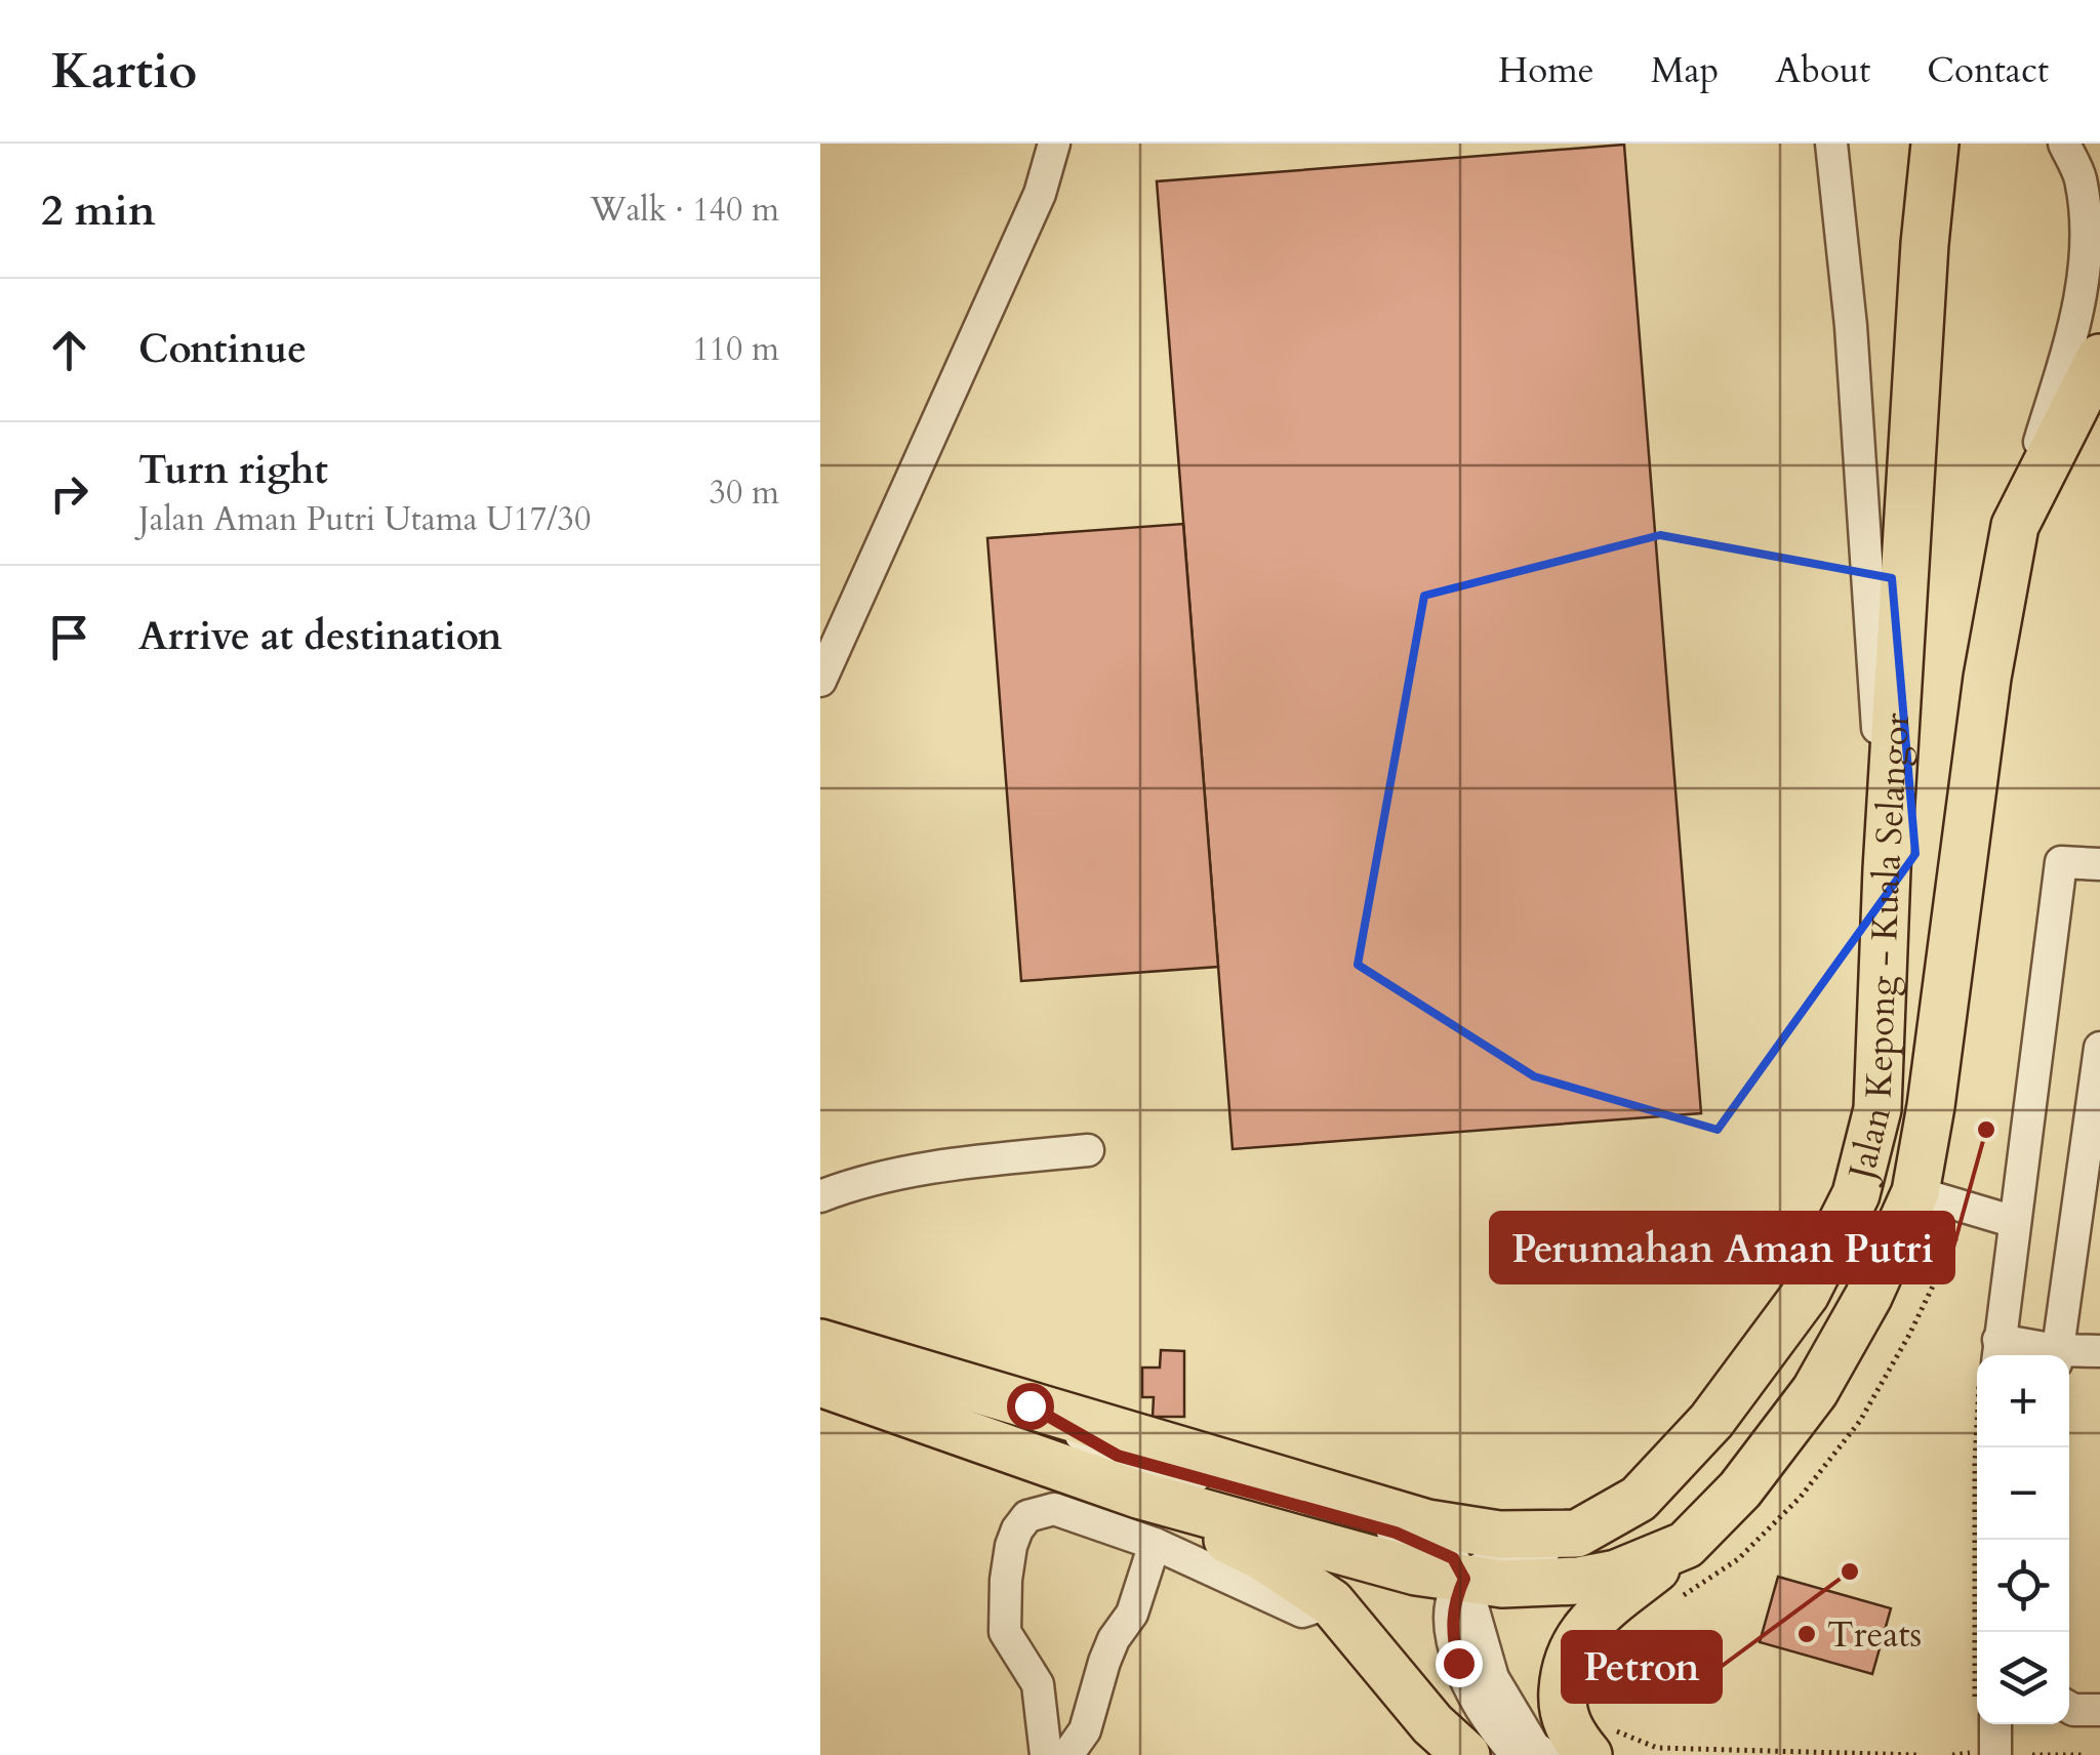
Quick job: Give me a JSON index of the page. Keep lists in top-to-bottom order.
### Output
{
  "streets": {
    "highway": ["Jalan Kepong - Kuala Selangor"]
  },
  "places": ["Perumahan Aman Putri", "Petron", "Treats"],
  "page": {
    "header": "Kartio",
    "nav": [
      "Home",
      "Map",
      "About",
      "Contact"
    ],
    "heading": ["2 min", "Walk · 140 m"],
    "list": [
      ["Continue", "110 m"],
      ["Turn right", "Jalan Aman Putri Utama U17/30", "30 m"],
      "Arrive at destination"
    ],
    "map_buttons": ["+", "−"]
  }
}
